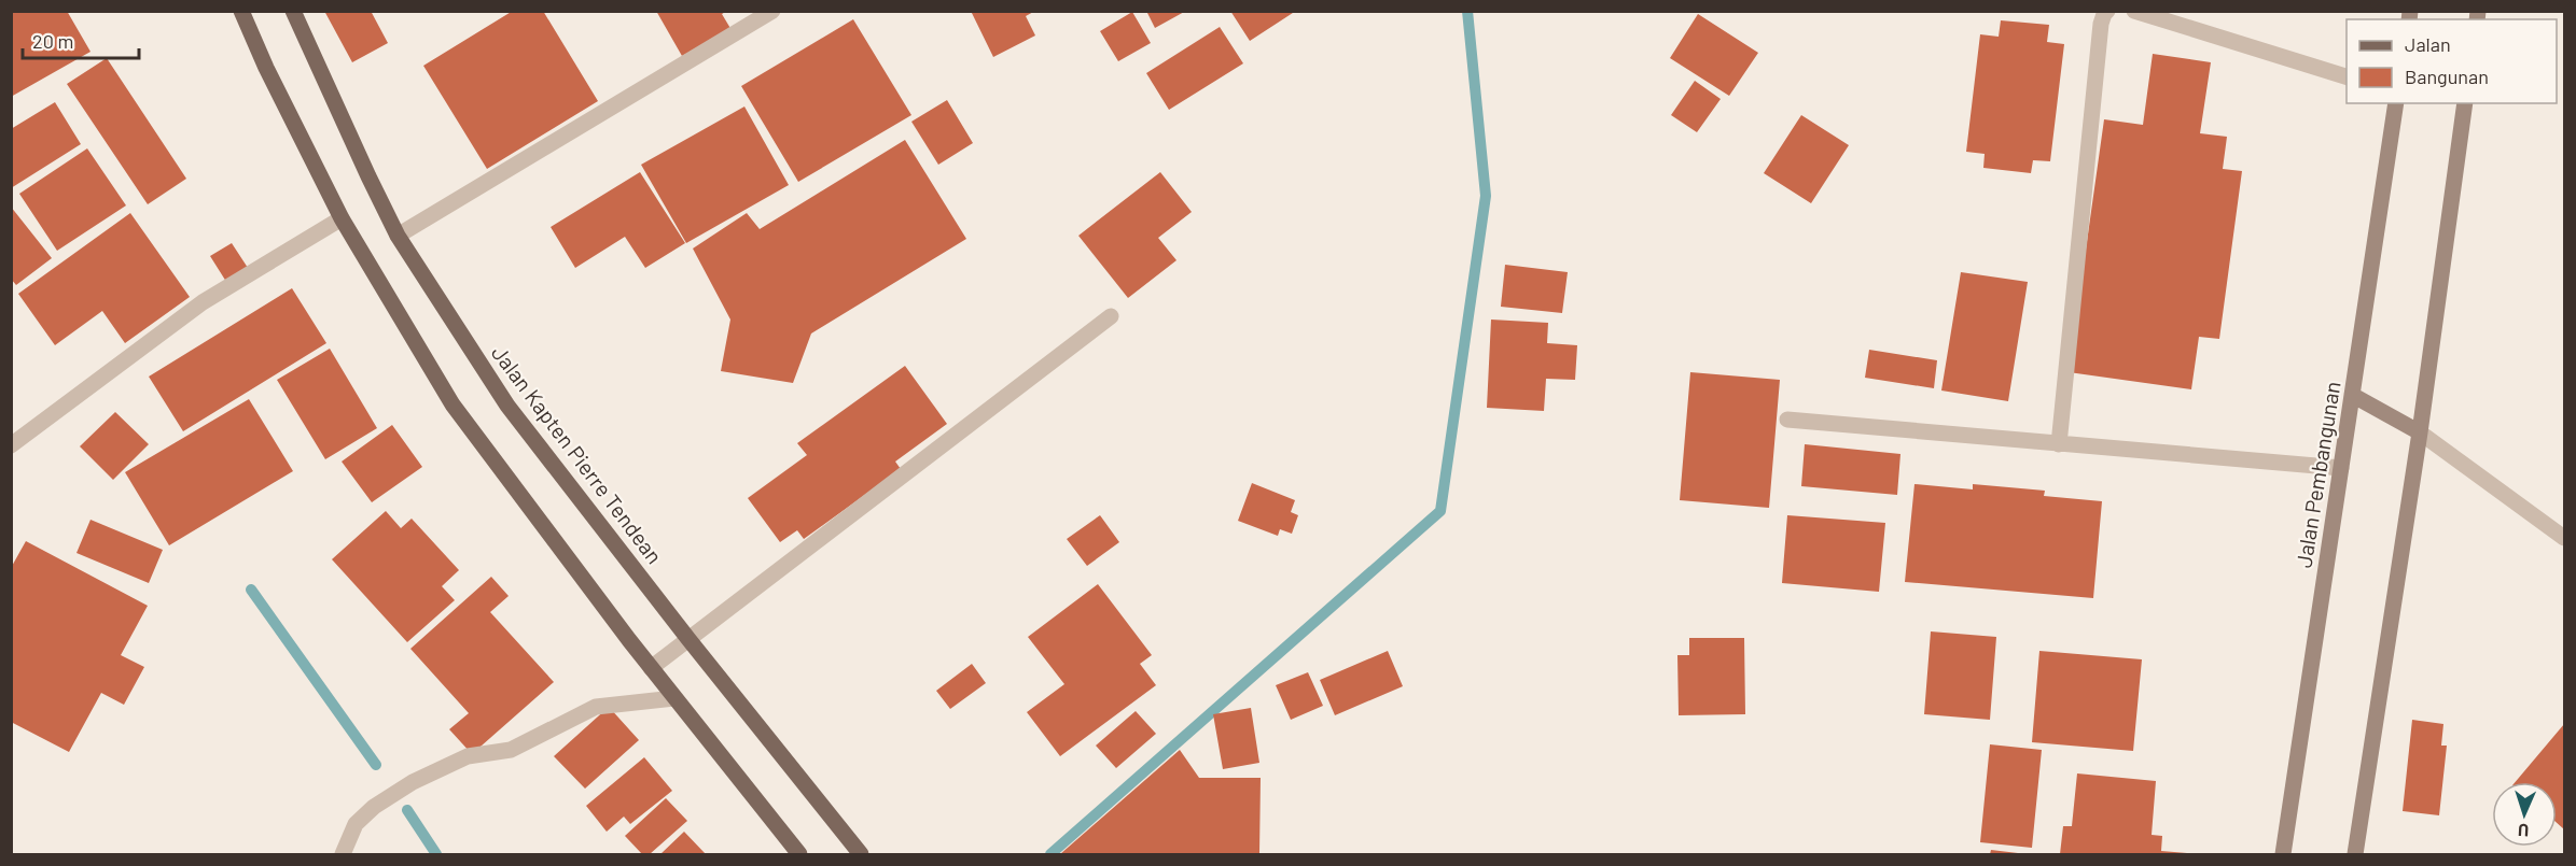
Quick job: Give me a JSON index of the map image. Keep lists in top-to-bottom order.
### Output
{
  "streets": {
    "main road": ["Jalan Kapten Pierre Tendean", "Jalan Pembangunan"]
  },
  "legend": ["Jalan", "Bangunan"],
  "scale_bar": "20 m",
  "north": "bottom"
}
